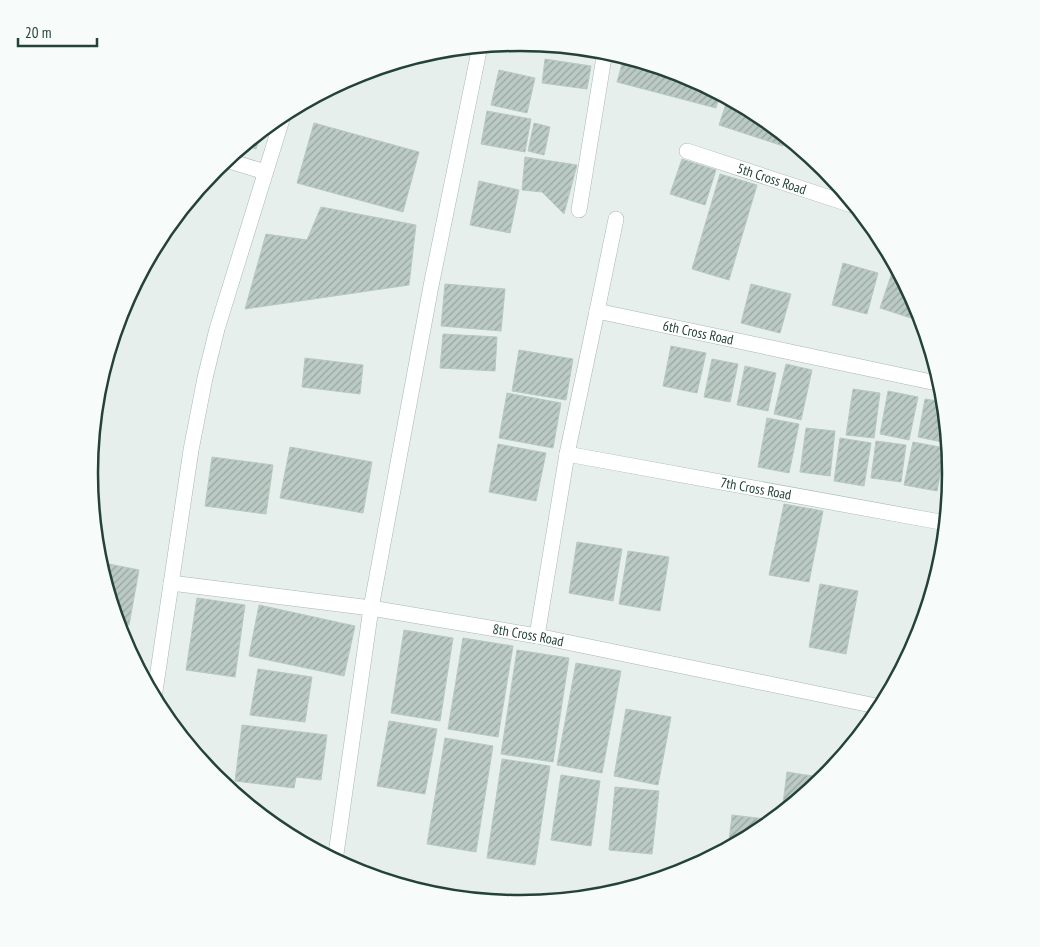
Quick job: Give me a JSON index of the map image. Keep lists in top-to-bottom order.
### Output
{
  "streets": {
    "street": [
      "5th Cross Road",
      "6th Cross Road",
      "7th Cross Road",
      "8th Cross Road"
    ]
  },
  "scale_bar": "20 m"
}
